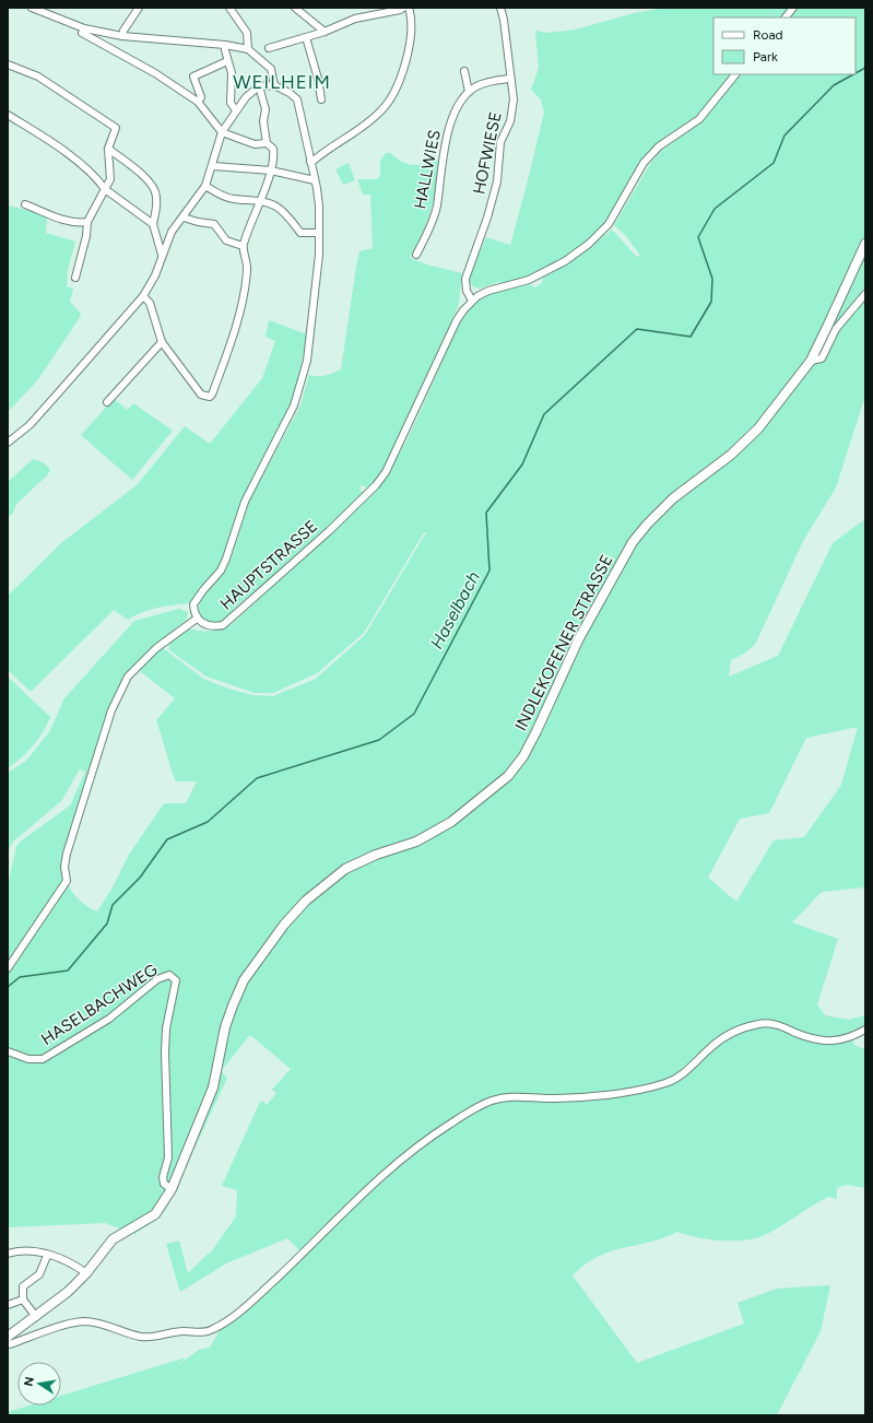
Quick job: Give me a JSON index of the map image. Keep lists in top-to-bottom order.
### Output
{
  "streets": {
    "main road": ["INDLEKOFENER STRASSE"],
    "street": [
      "HOFWIESE",
      "HALLWIES",
      "HAUPTSTRASSE",
      "HASELBACHWEG"
    ]
  },
  "crossings": [
    ["HOFWIESE", "HAUPTSTRASSE"],
    ["INDLEKOFENER STRASSE", "HASELBACHWEG"]
  ],
  "districts": ["WEILHEIM"],
  "water": ["Haselbach"],
  "legend": ["Road", "Park"],
  "north": "left"
}
